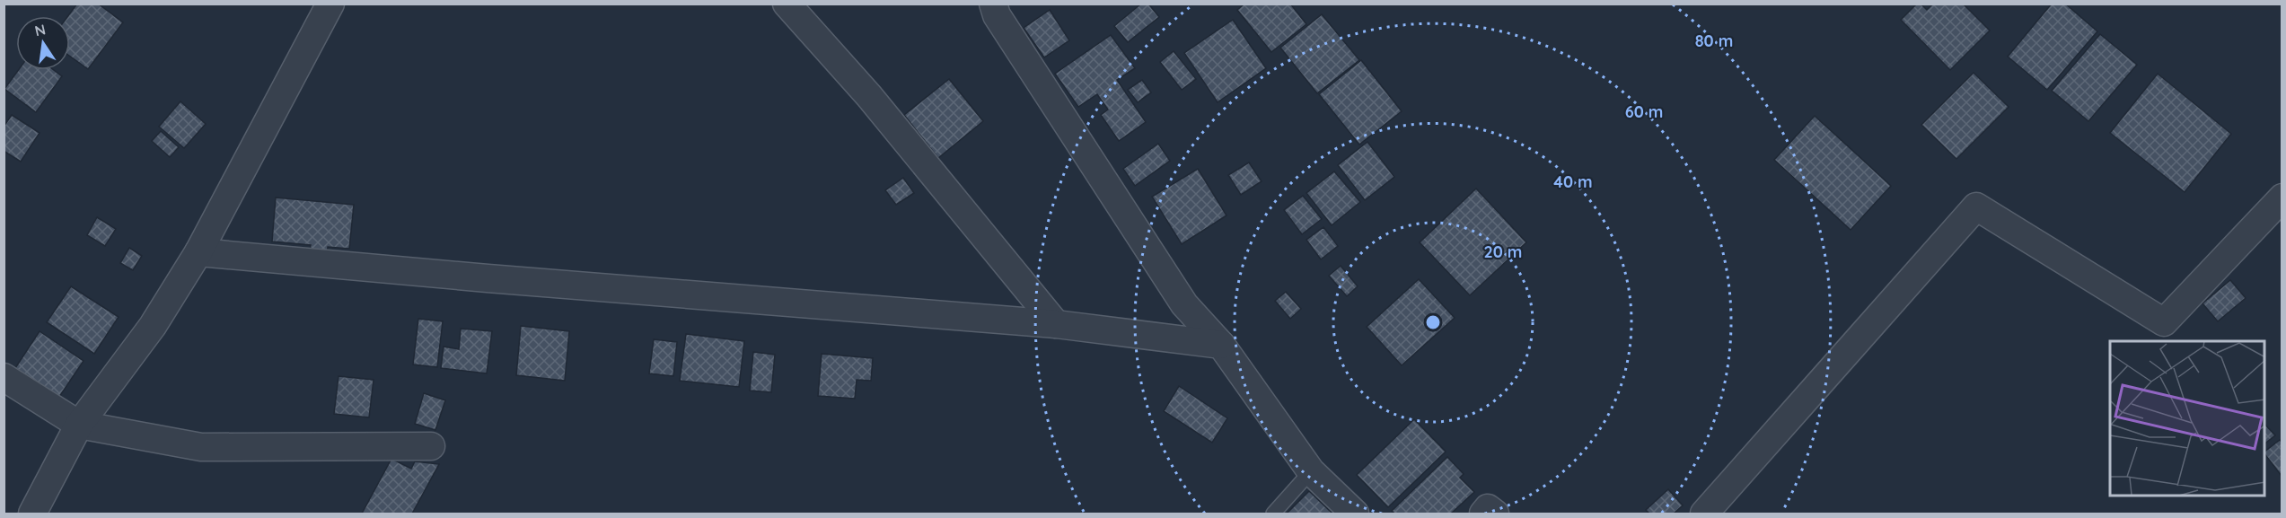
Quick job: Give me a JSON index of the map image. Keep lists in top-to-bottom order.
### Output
{
  "north": "top",
  "rings": [
    "80 m",
    "60 m",
    "40 m",
    "20 m"
  ]
}
